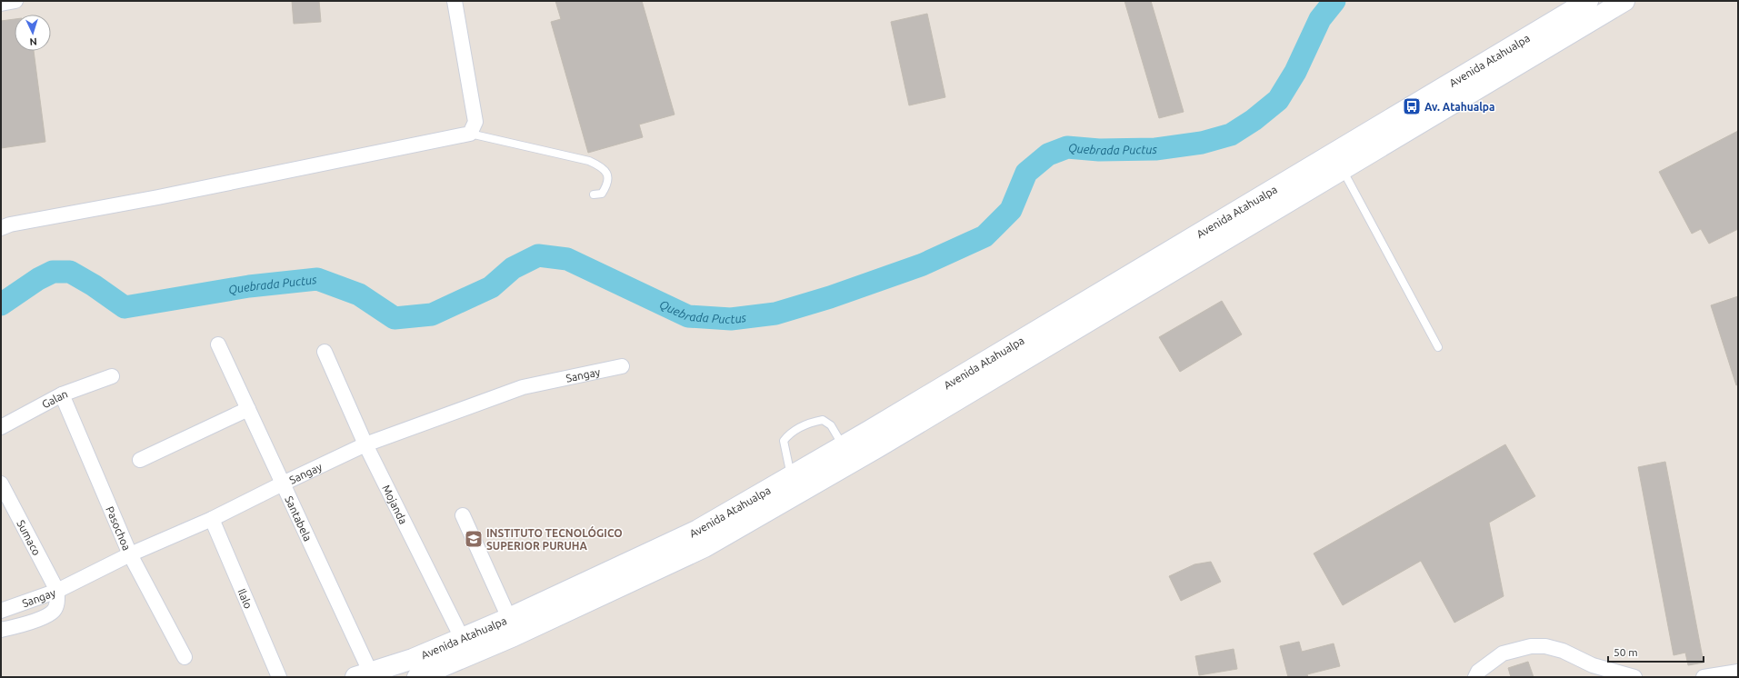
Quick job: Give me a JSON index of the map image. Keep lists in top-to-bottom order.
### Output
{
  "streets": {
    "main road": ["Avenida Atahualpa"],
    "street": [
      "Sangay",
      "Galan",
      "Mojanda",
      "Santabela",
      "Pasochoa",
      "Sumaco",
      "Ilalo"
    ]
  },
  "crossings": [
    ["Avenida Atahualpa", "Mojanda"],
    ["Avenida Atahualpa", "Santabela"],
    ["Sangay", "Mojanda"],
    ["Sangay", "Santabela"],
    ["Sangay", "Pasochoa"],
    ["Sangay", "Sumaco"],
    ["Sangay", "Ilalo"],
    ["Galan", "Pasochoa"]
  ],
  "water": ["Quebrada Puctus"],
  "places": {
    "bus stop": ["Av. Atahualpa"],
    "school or university": ["INSTITUTO TECNOLÓGICO SUPERIOR PURUHA"]
  },
  "scale_bar": "50 m",
  "north": "bottom"
}
